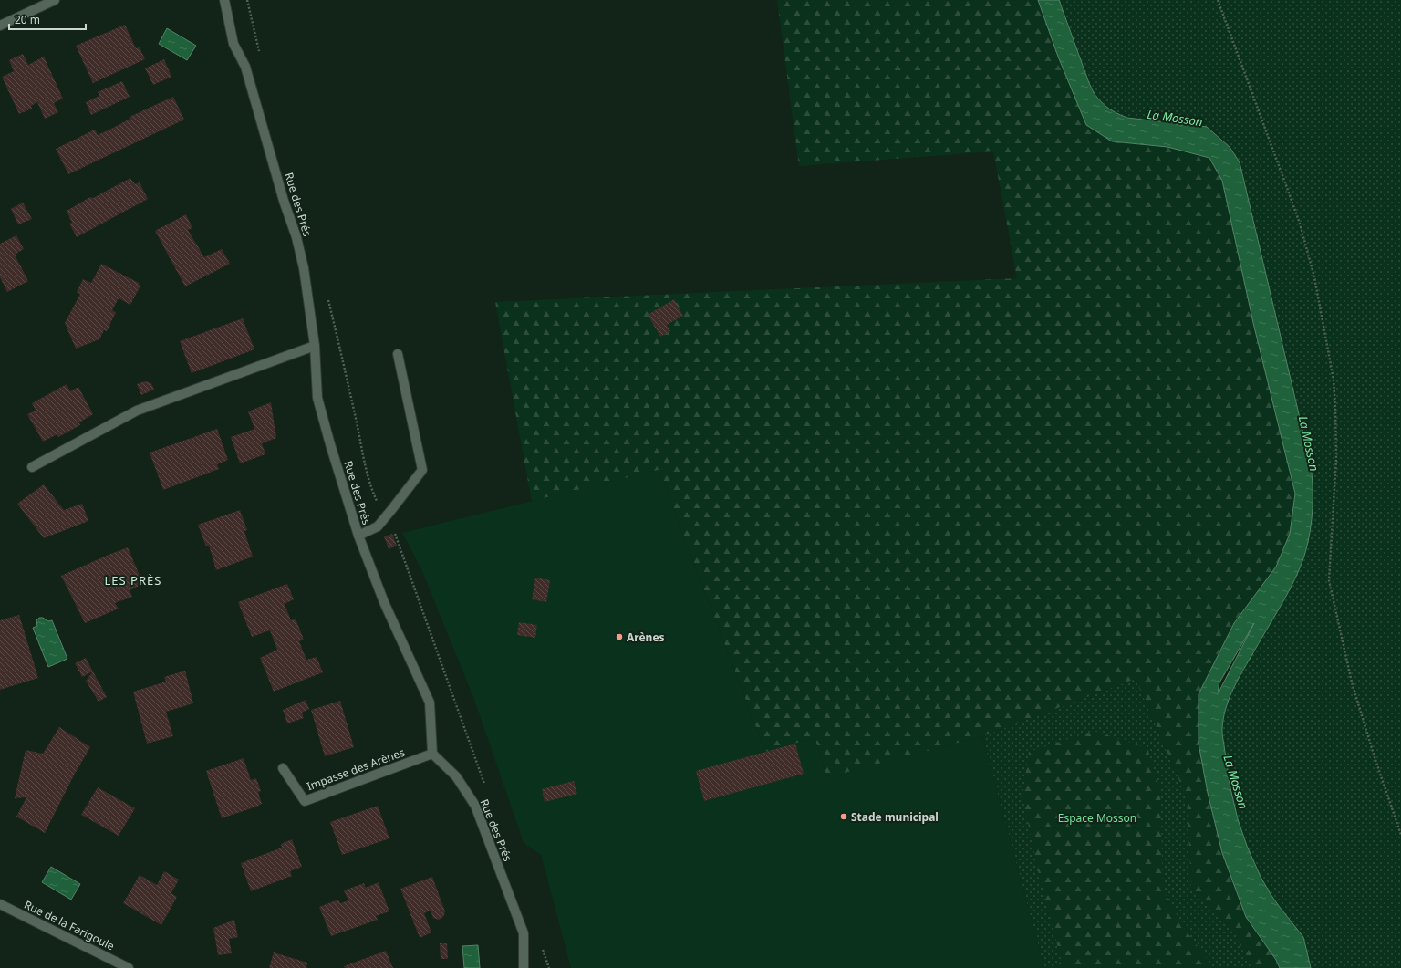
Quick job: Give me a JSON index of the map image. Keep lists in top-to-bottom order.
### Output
{
  "streets": {
    "street": ["Rue des Prés", "Impasse des Arènes", "Rue de la Farigoule"]
  },
  "crossings": [
    ["Rue des Prés", "Impasse des Arènes"]
  ],
  "districts": ["LES PRÈS"],
  "water": ["La Mosson"],
  "parks": ["Espace Mosson"],
  "places": ["Arènes", "Stade municipal"],
  "scale_bar": "20 m"
}
